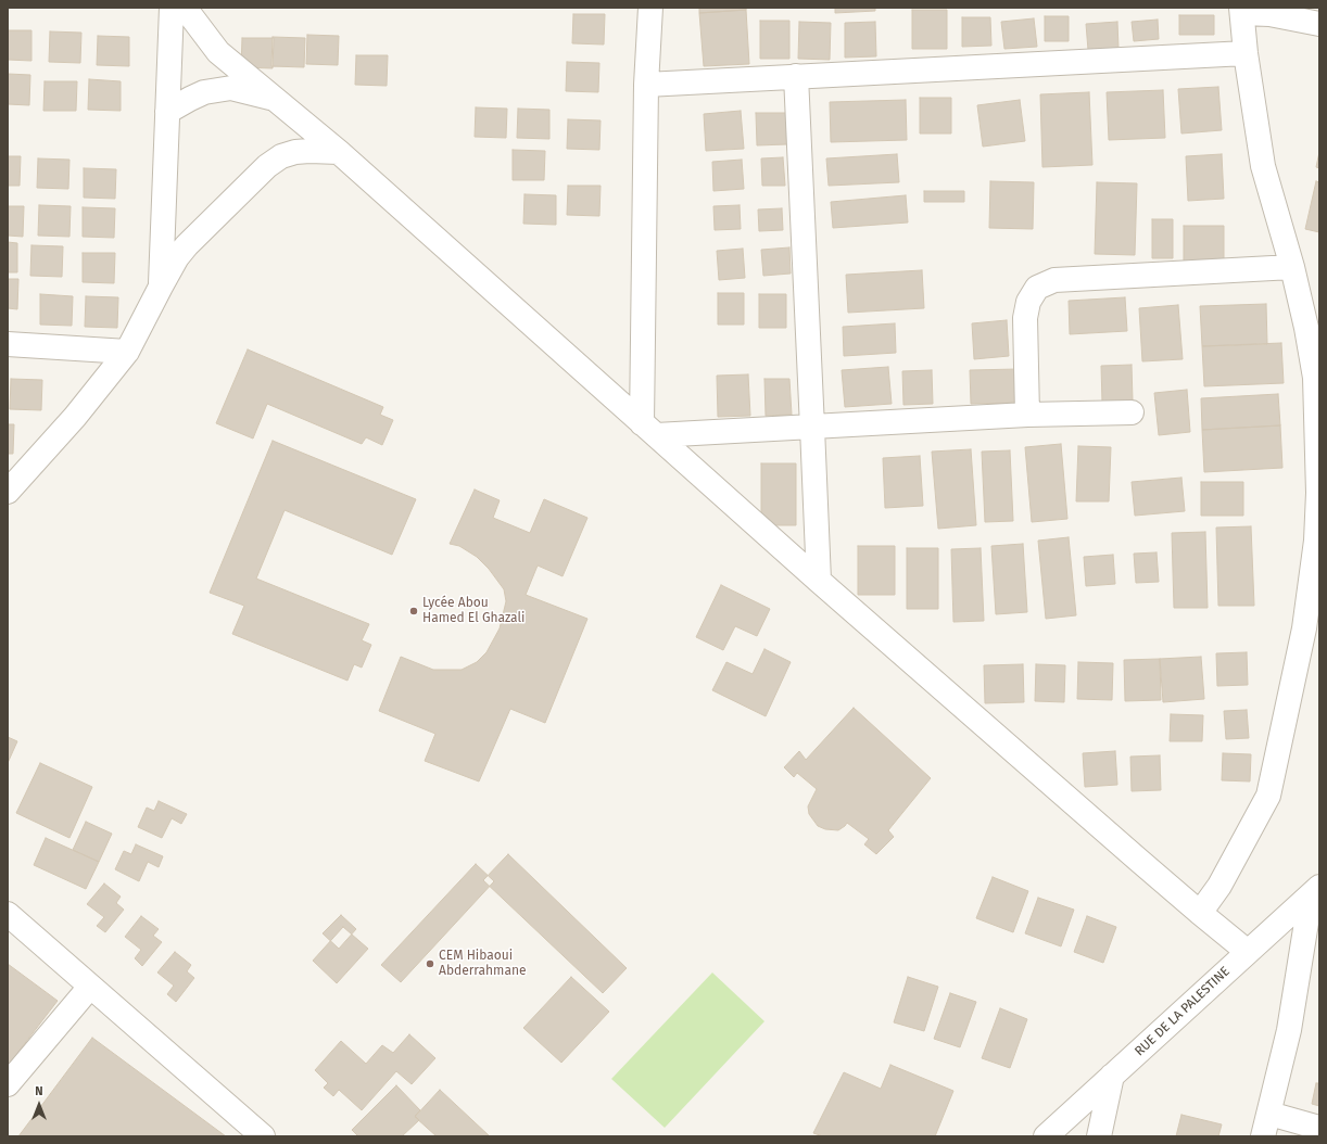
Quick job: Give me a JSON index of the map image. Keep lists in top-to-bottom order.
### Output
{
  "streets": {
    "street": ["RUE DE LA PALESTINE"]
  },
  "places": ["Lycée Abou Hamed El Ghazali", "CEM Hibaoui Abderrahmane"],
  "north": "top"
}
